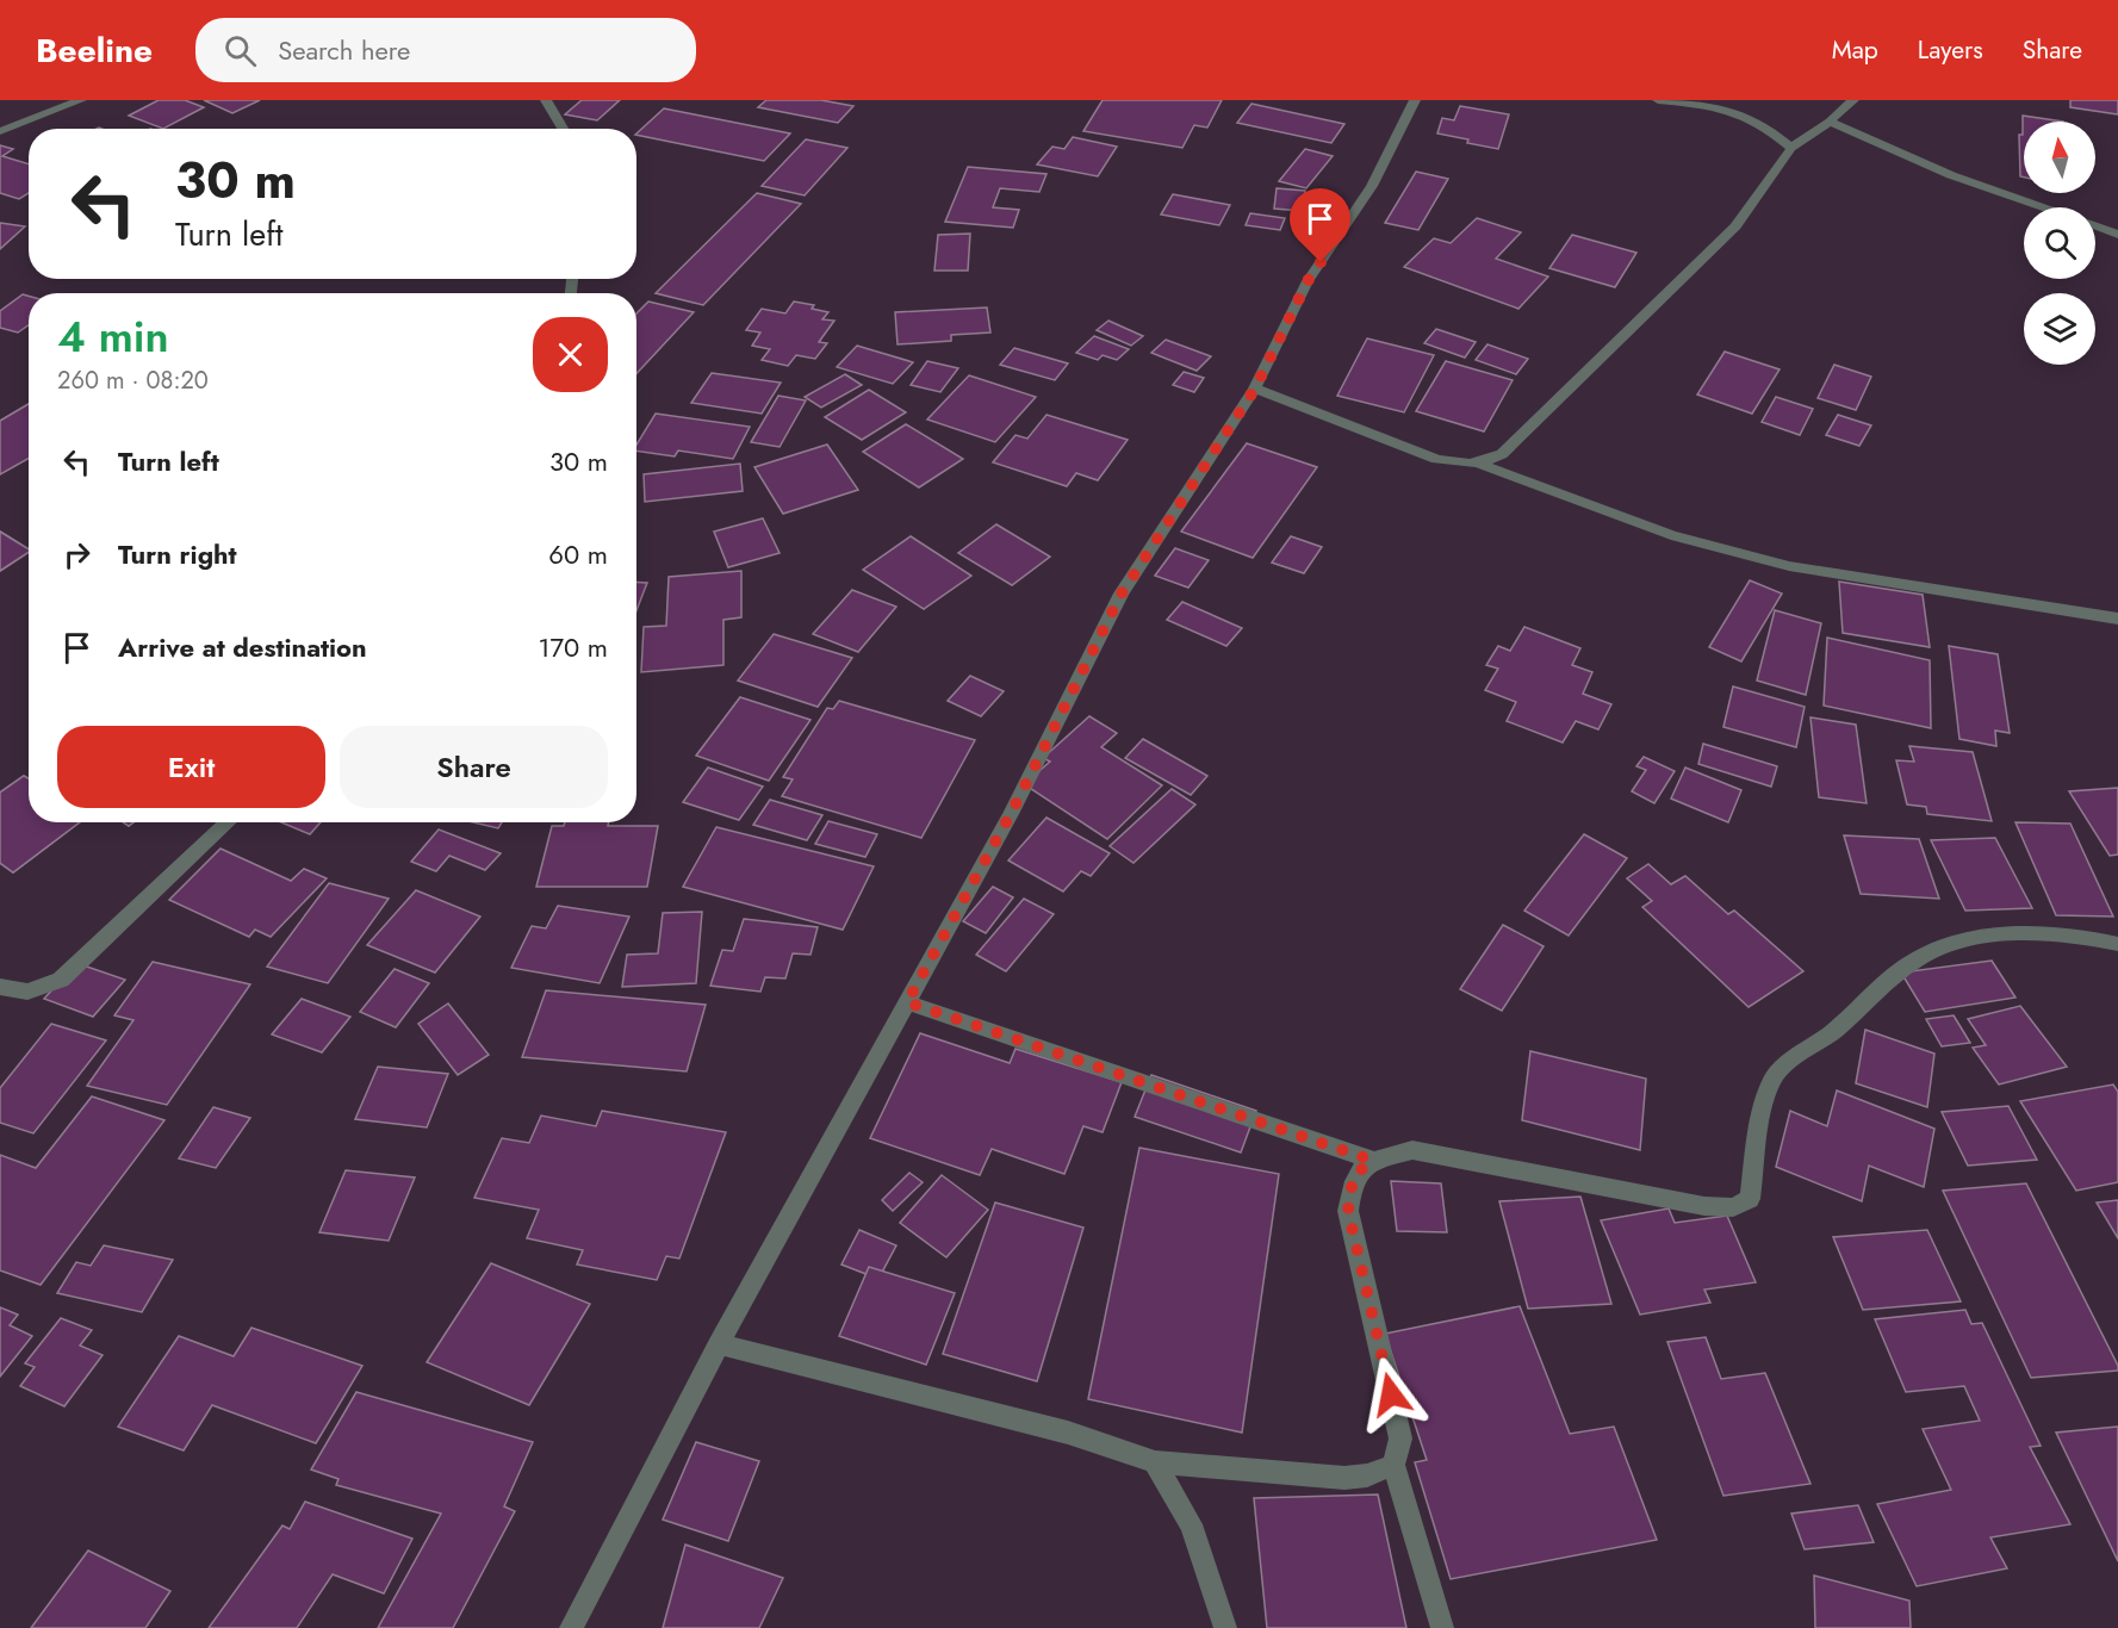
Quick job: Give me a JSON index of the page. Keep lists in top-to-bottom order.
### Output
{
  "north": "top",
  "page": {
    "header": "Beeline",
    "search": "Search here",
    "nav": ["Map", "Layers", "Share"],
    "turn": ["30 m", "Turn left"],
    "heading": ["4 min", "260 m · 08:20"],
    "list": [
      {
        "name": "Turn left",
        "value": "30 m"
      },
      {
        "name": "Turn right",
        "value": "60 m"
      },
      {
        "name": "Arrive at destination",
        "value": "170 m"
      }
    ],
    "buttons": ["Exit", "Share"]
  }
}
